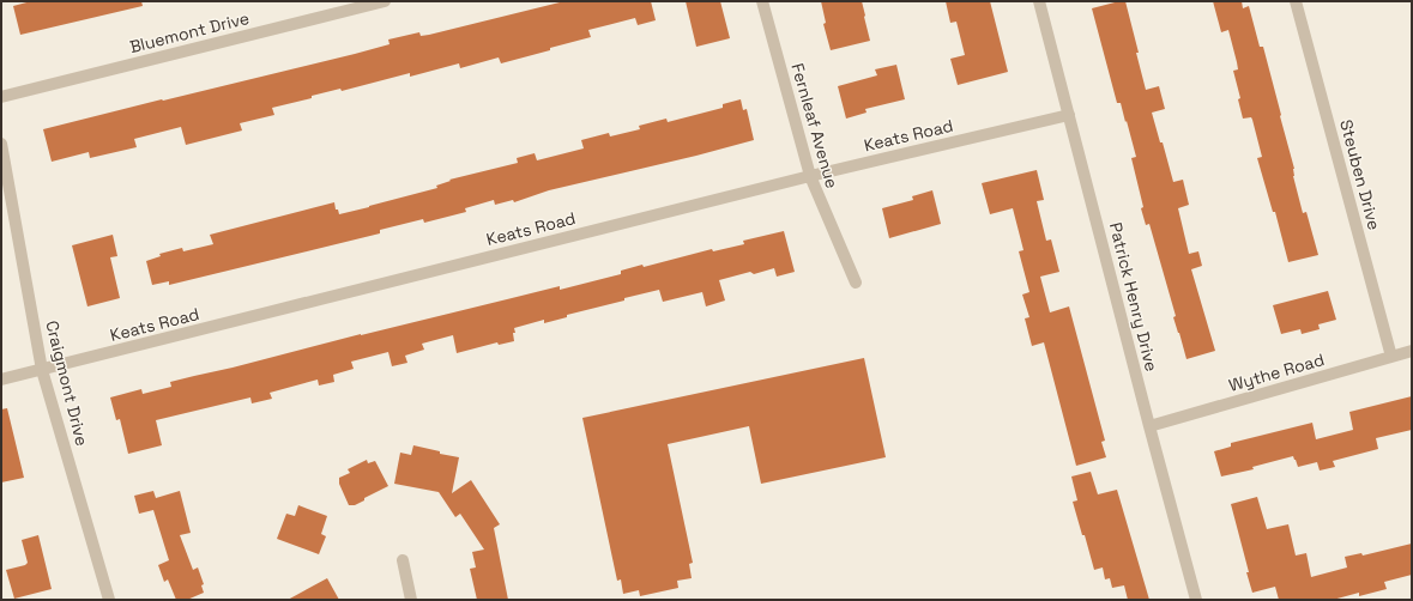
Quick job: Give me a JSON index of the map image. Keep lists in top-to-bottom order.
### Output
{
  "streets": {
    "street": [
      "Bluemont Drive",
      "Fernleaf Avenue",
      "Keats Road",
      "Steuben Drive",
      "Patrick Henry Drive",
      "Wythe Road",
      "Craigmont Drive"
    ]
  },
  "crossings": [
    ["Fernleaf Avenue", "Keats Road"],
    ["Keats Road", "Patrick Henry Drive"],
    ["Keats Road", "Craigmont Drive"],
    ["Steuben Drive", "Wythe Road"],
    ["Patrick Henry Drive", "Wythe Road"]
  ]
}
